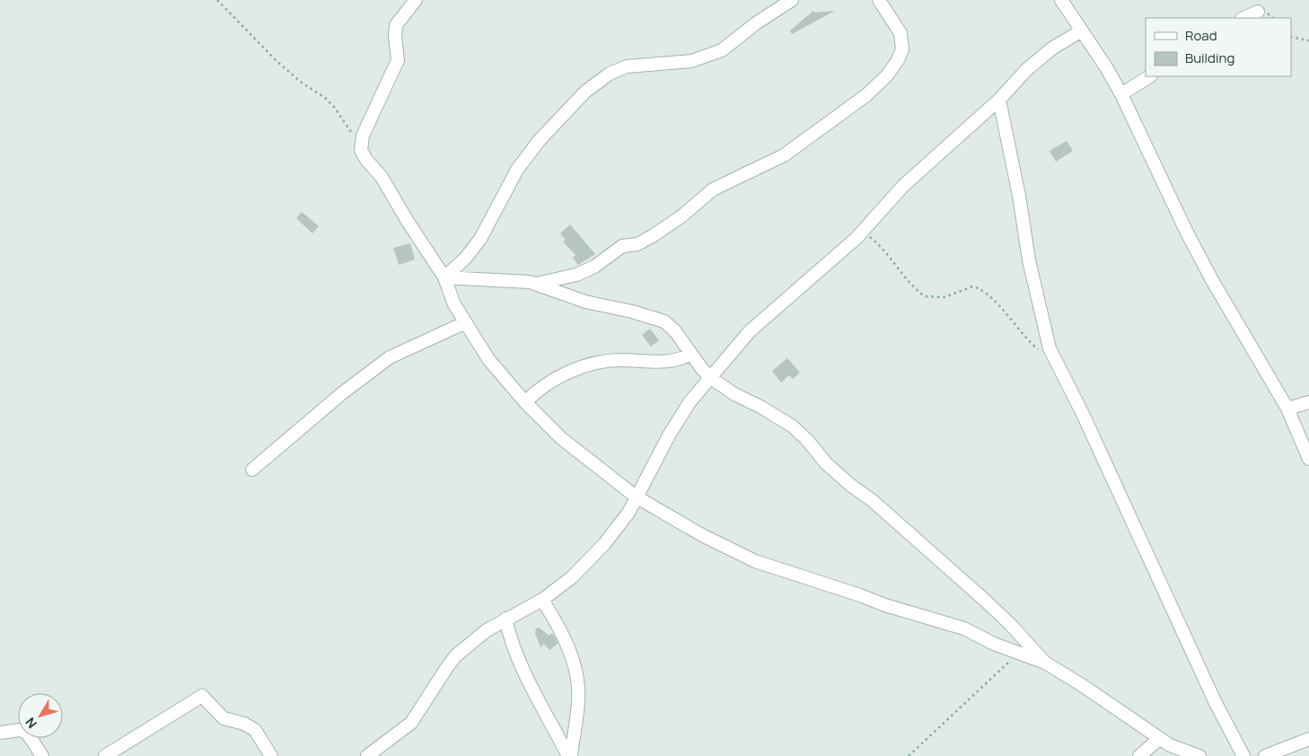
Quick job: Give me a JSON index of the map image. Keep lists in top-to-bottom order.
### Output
{
  "legend": ["Road", "Building"],
  "north": "bottom left"
}
